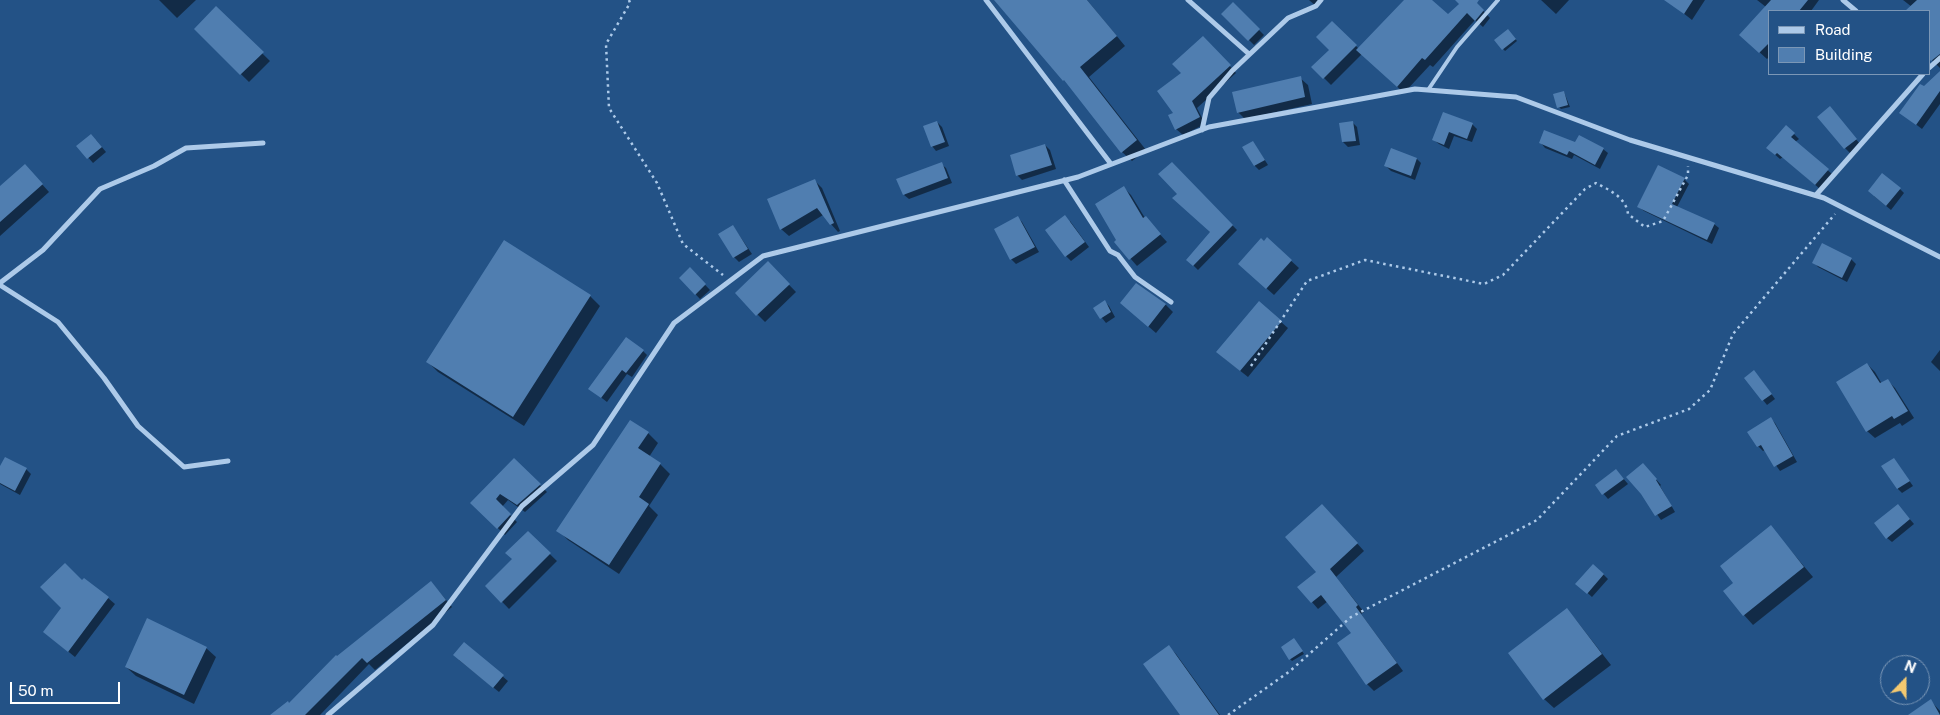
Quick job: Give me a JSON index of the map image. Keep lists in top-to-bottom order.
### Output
{
  "legend": ["Road", "Building"],
  "scale_bar": "50 m",
  "north": "top"
}
